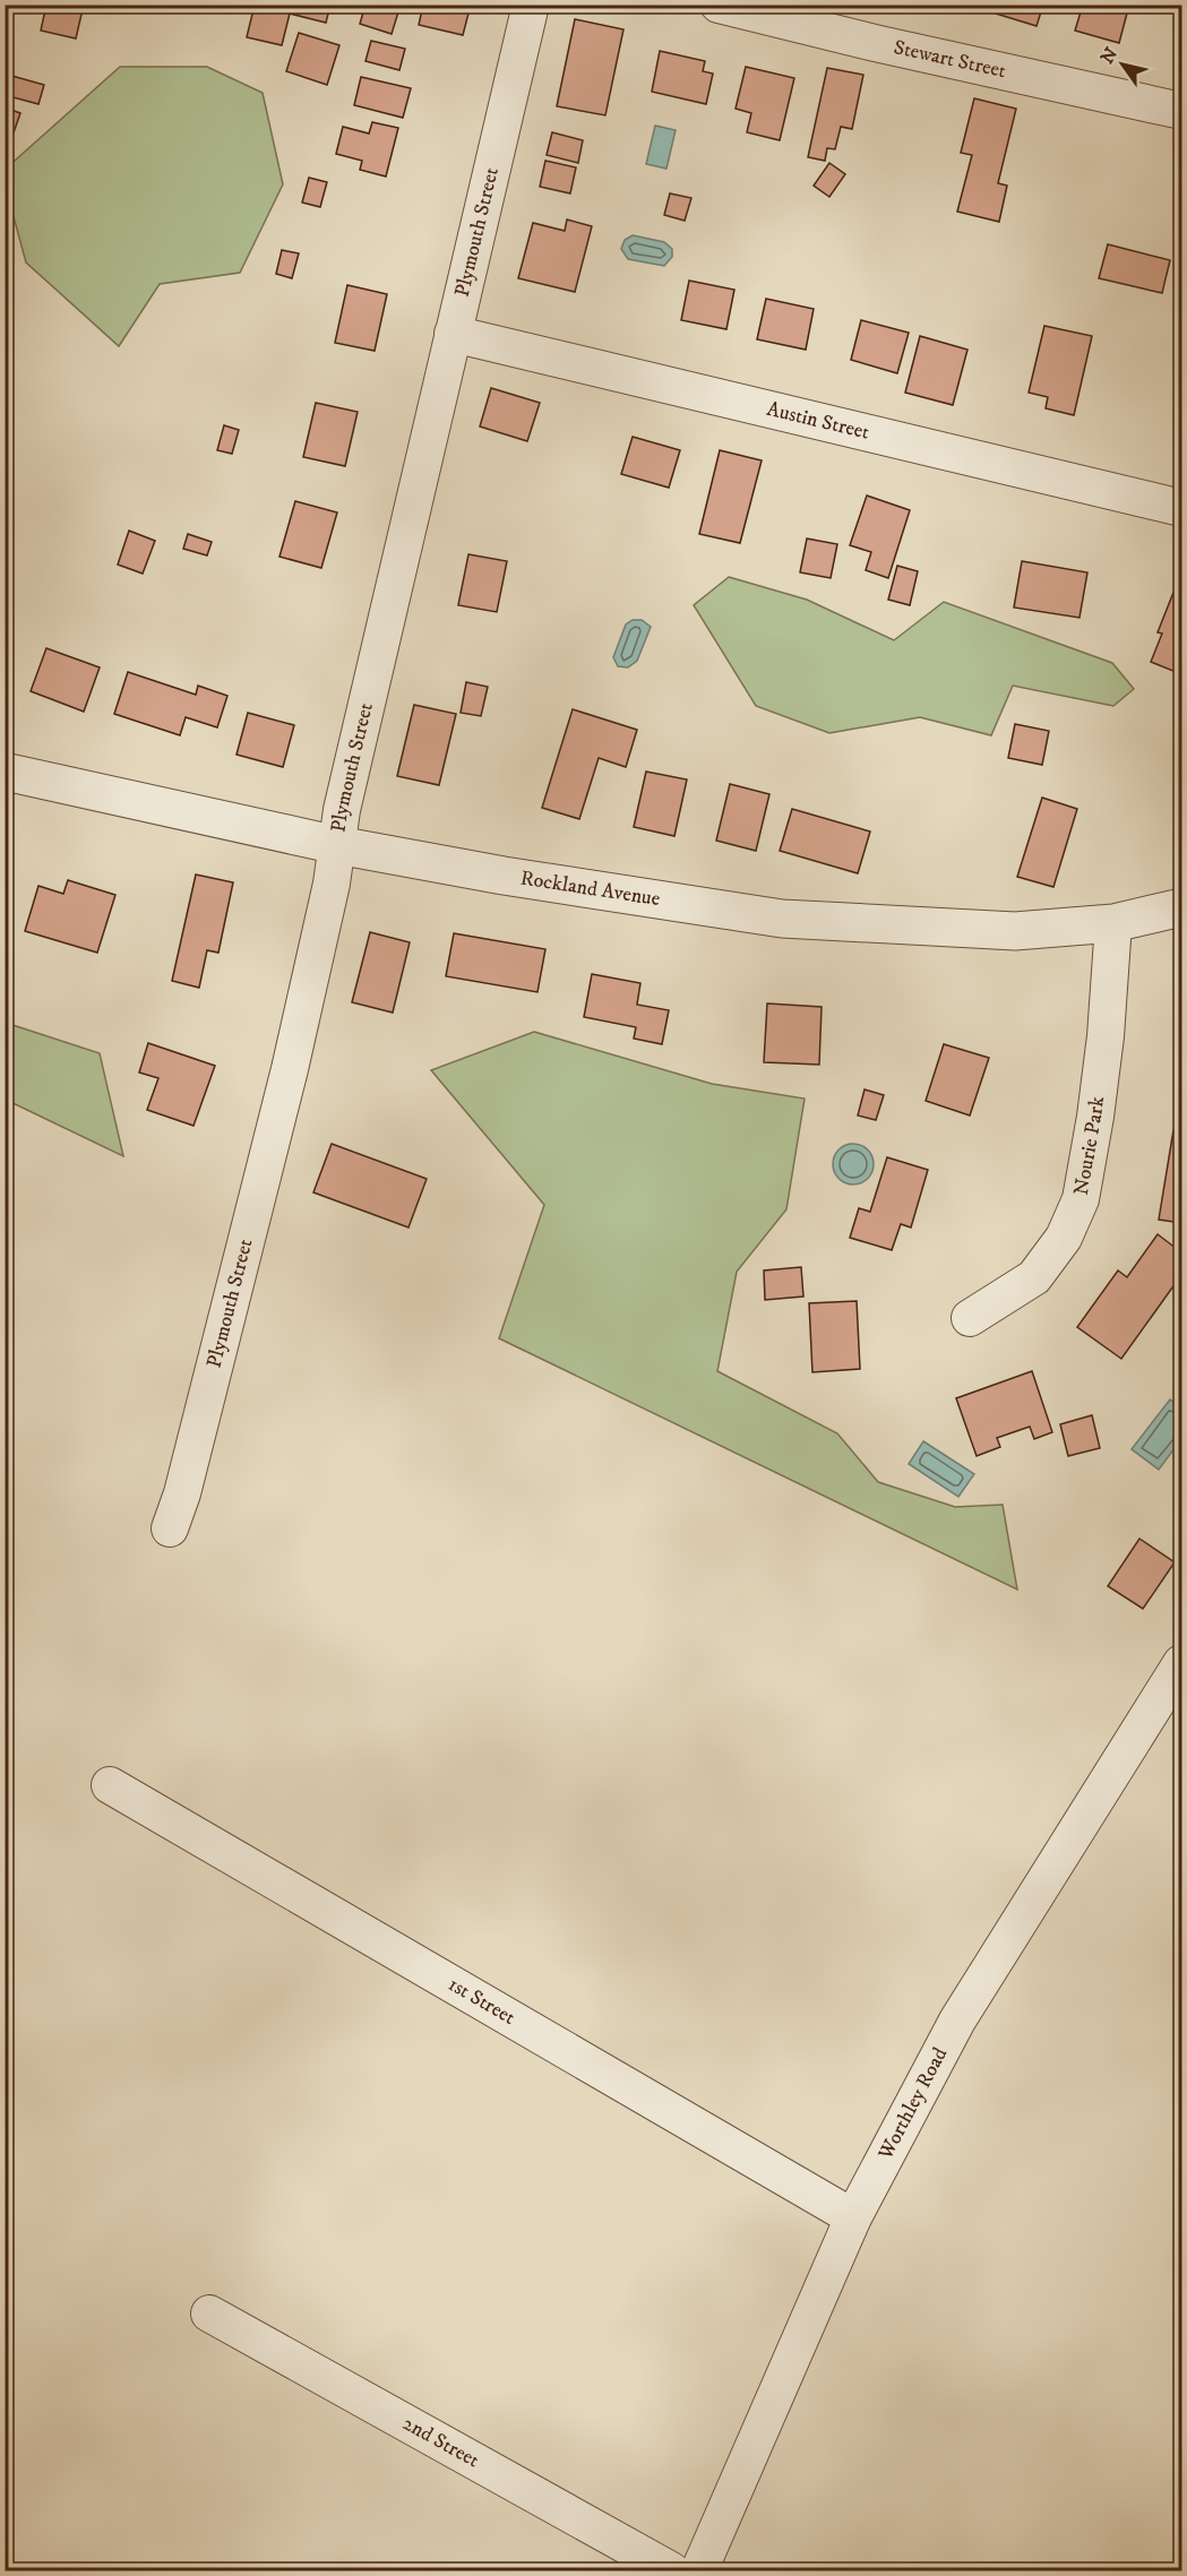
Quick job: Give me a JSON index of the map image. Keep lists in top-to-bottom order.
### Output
{
  "streets": {
    "street": [
      "Stewart Street",
      "Plymouth Street",
      "Austin Street",
      "Rockland Avenue",
      "Nourie Park",
      "1st Street",
      "Worthley Road",
      "2nd Street"
    ]
  },
  "crossings": [
    ["Plymouth Street", "Austin Street"],
    ["Plymouth Street", "Rockland Avenue"],
    ["Rockland Avenue", "Nourie Park"],
    ["1st Street", "Worthley Road"]
  ],
  "north": "top left"
}
